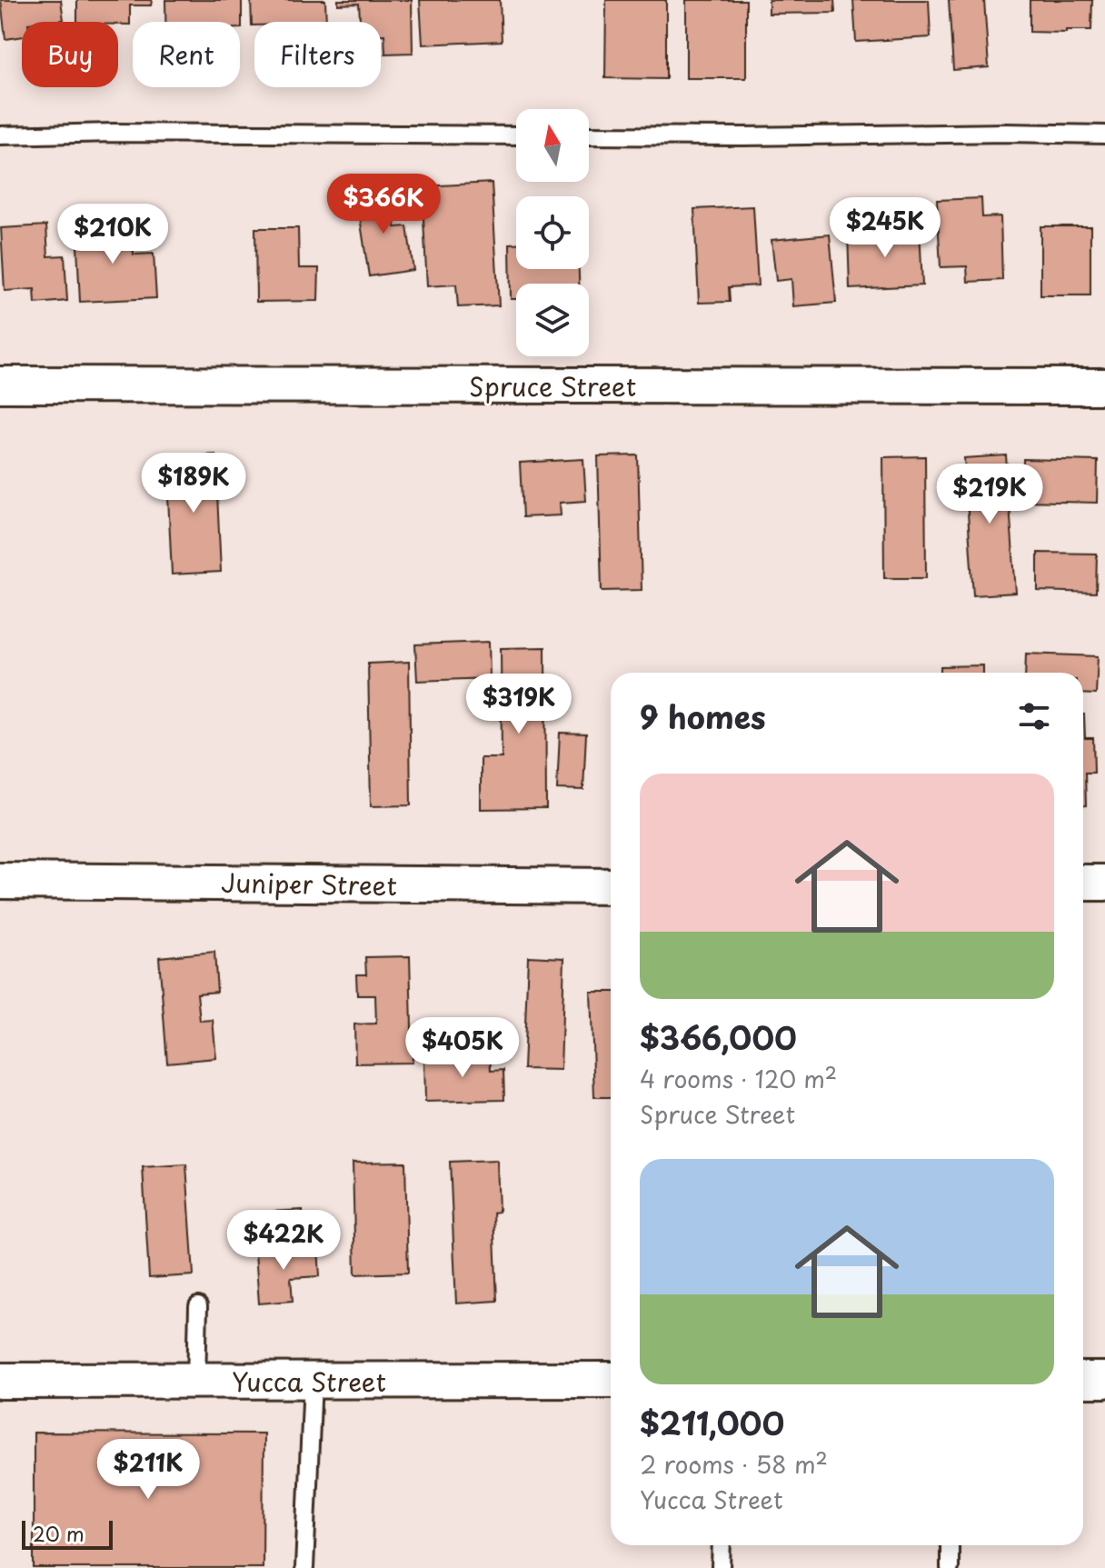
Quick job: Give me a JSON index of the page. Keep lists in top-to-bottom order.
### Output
{
  "streets": {
    "street": ["Spruce Street", "Juniper Street", "Yucca Street"]
  },
  "scale_bar": "20 m",
  "north": "top",
  "page": {
    "chip": ["Buy", "Rent", "Filters"],
    "price": [
      "$366K",
      "$245K",
      "$210K",
      "$189K",
      "$219K",
      "$319K",
      "$405K",
      "$422K",
      "$211K"
    ],
    "heading": "9 homes",
    "list": [
      {
        "name": "$366,000",
        "note": "4 rooms · 120 m² · Spruce Street"
      },
      {
        "name": "$211,000",
        "note": "2 rooms · 58 m² · Yucca Street"
      }
    ],
    "scale": "20 m"
  }
}
